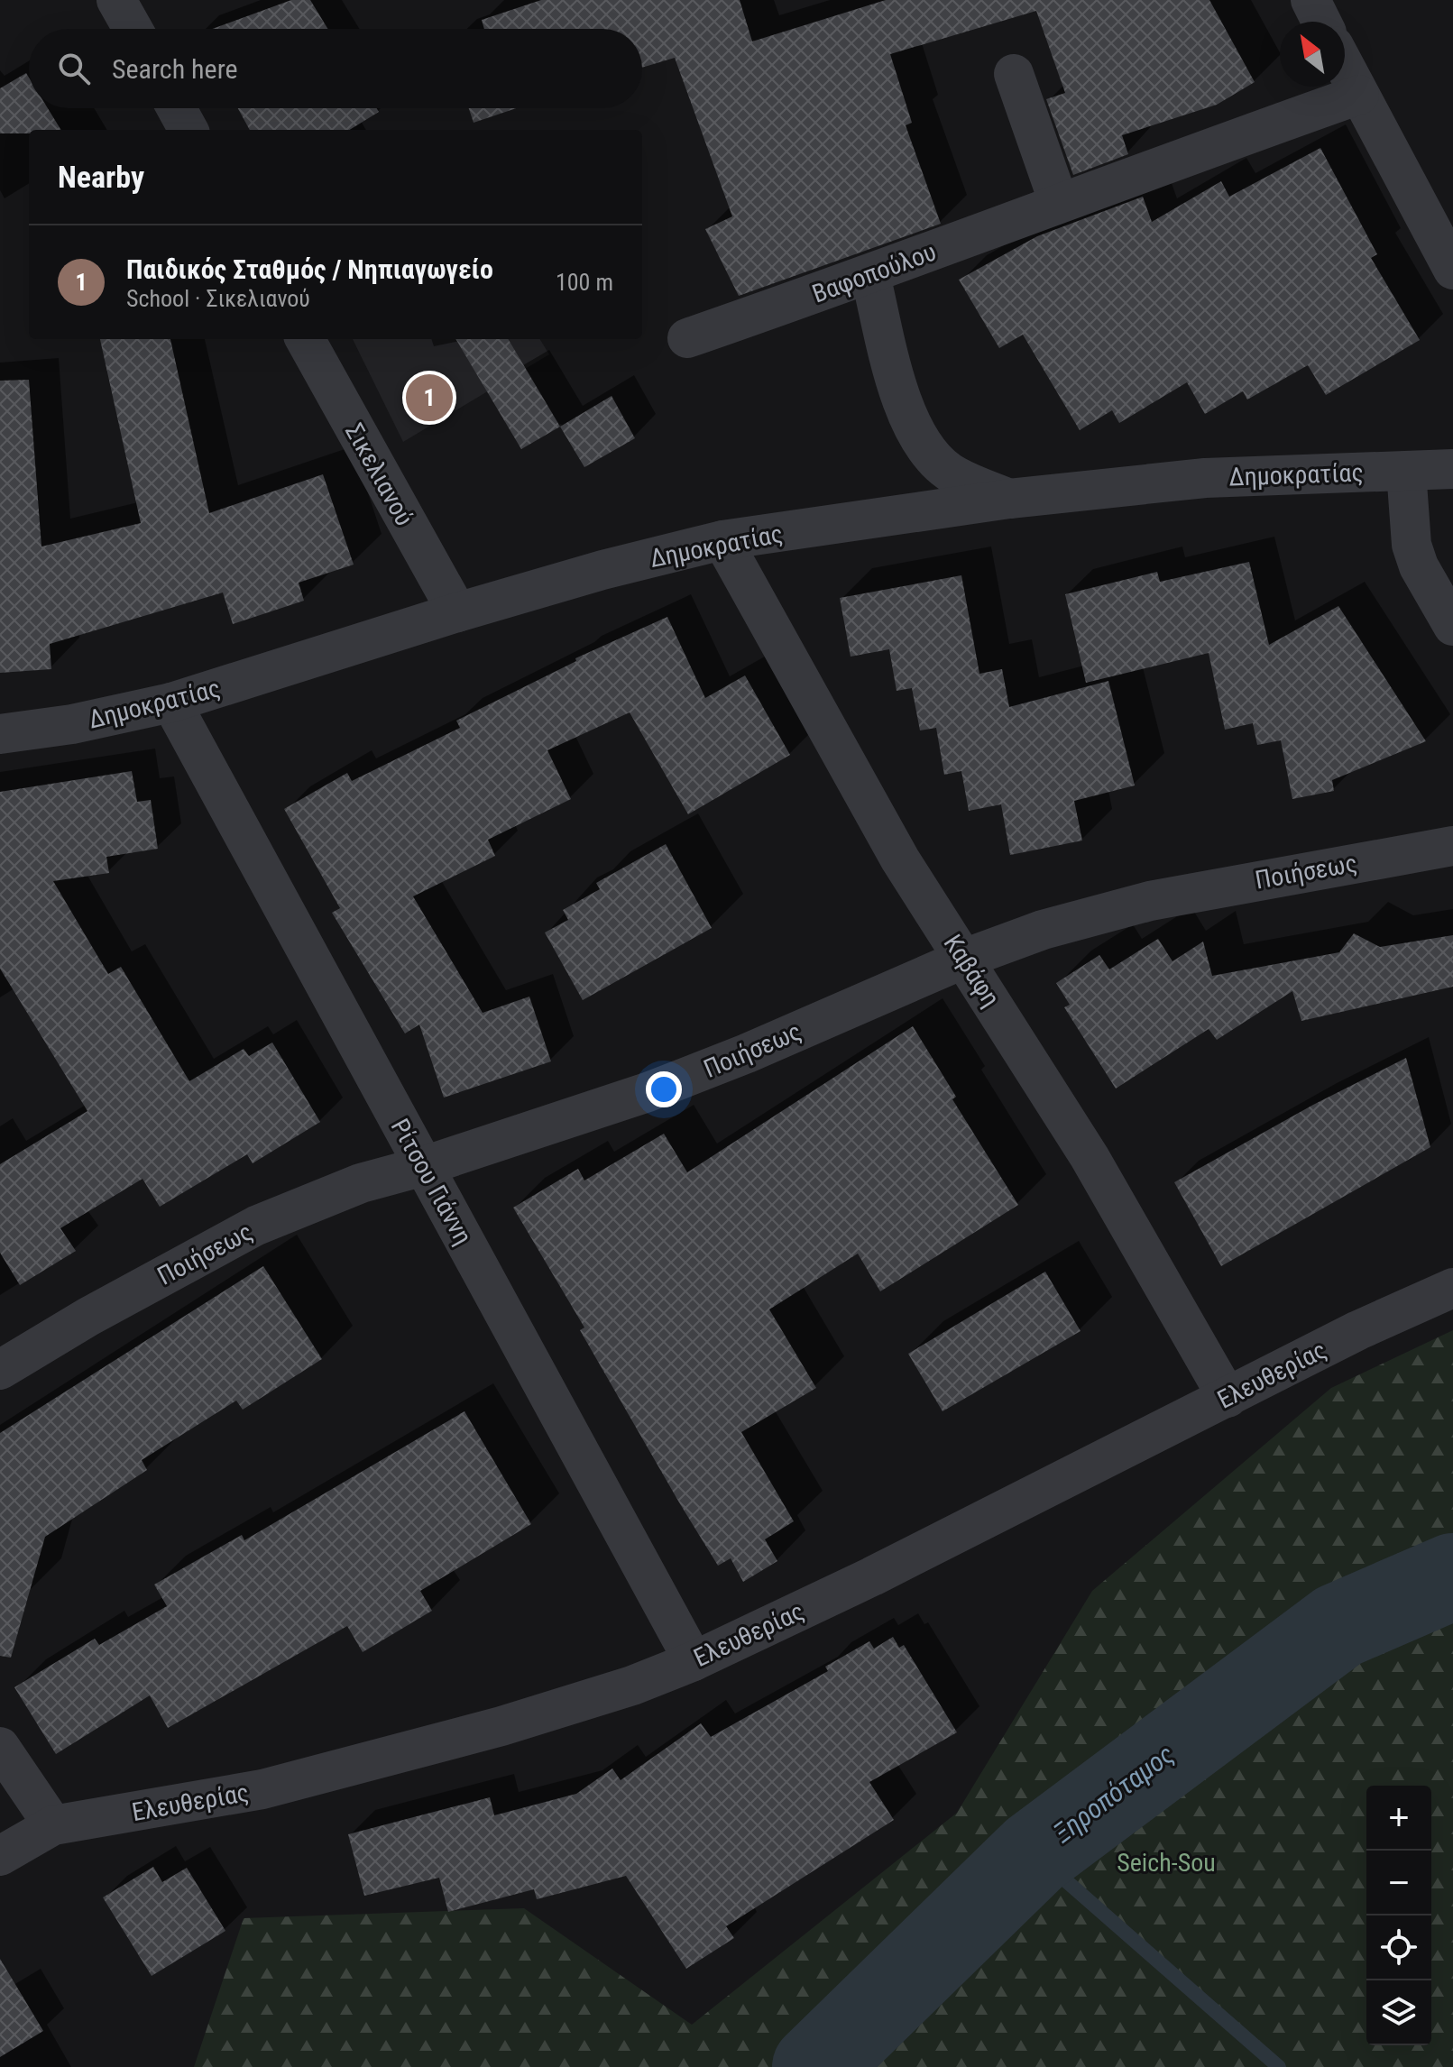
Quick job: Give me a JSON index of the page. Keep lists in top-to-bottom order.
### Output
{
  "streets": {
    "street": [
      "Βαφοπούλου",
      "Σικελιανού",
      "Δημοκρατίας",
      "Ποιήσεως",
      "Καβάφη",
      "Ρίτσου Γιάννη",
      "Ελευθερίας"
    ]
  },
  "crossings": [
    ["Σικελιανού", "Δημοκρατίας"],
    ["Δημοκρατίας", "Καβάφη"],
    ["Δημοκρατίας", "Ρίτσου Γιάννη"],
    ["Ποιήσεως", "Καβάφη"],
    ["Ποιήσεως", "Ρίτσου Γιάννη"],
    ["Καβάφη", "Ελευθερίας"],
    ["Ρίτσου Γιάννη", "Ελευθερίας"]
  ],
  "water": ["Ξηροπόταμος"],
  "parks": ["Seich-Sou"],
  "north": "top left",
  "page": {
    "search": "Search here",
    "heading": "Nearby",
    "list": [
      {
        "mark": "1",
        "name": "Παιδικός Σταθμός / Νηπιαγωγείο",
        "note": "School · Σικελιανού",
        "value": "100 m"
      }
    ],
    "pins": "1",
    "map_buttons": ["+", "−"]
  }
}
